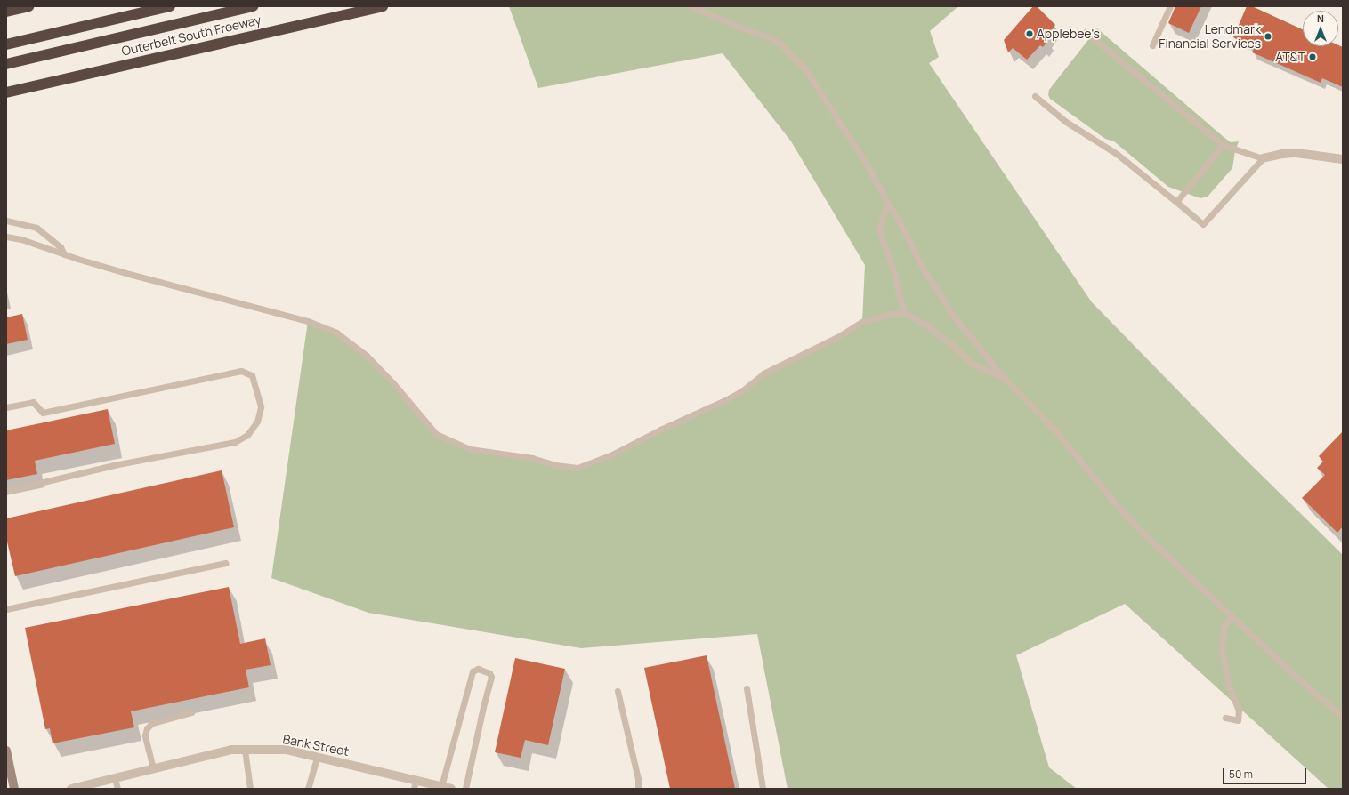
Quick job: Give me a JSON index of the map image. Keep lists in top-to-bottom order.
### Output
{
  "streets": {
    "highway": ["Outerbelt South Freeway"],
    "street": ["Bank Street"]
  },
  "places": ["Applebee's", "Lendmark Financial Services", "AT&T"],
  "scale_bar": "50 m",
  "north": "top"
}
